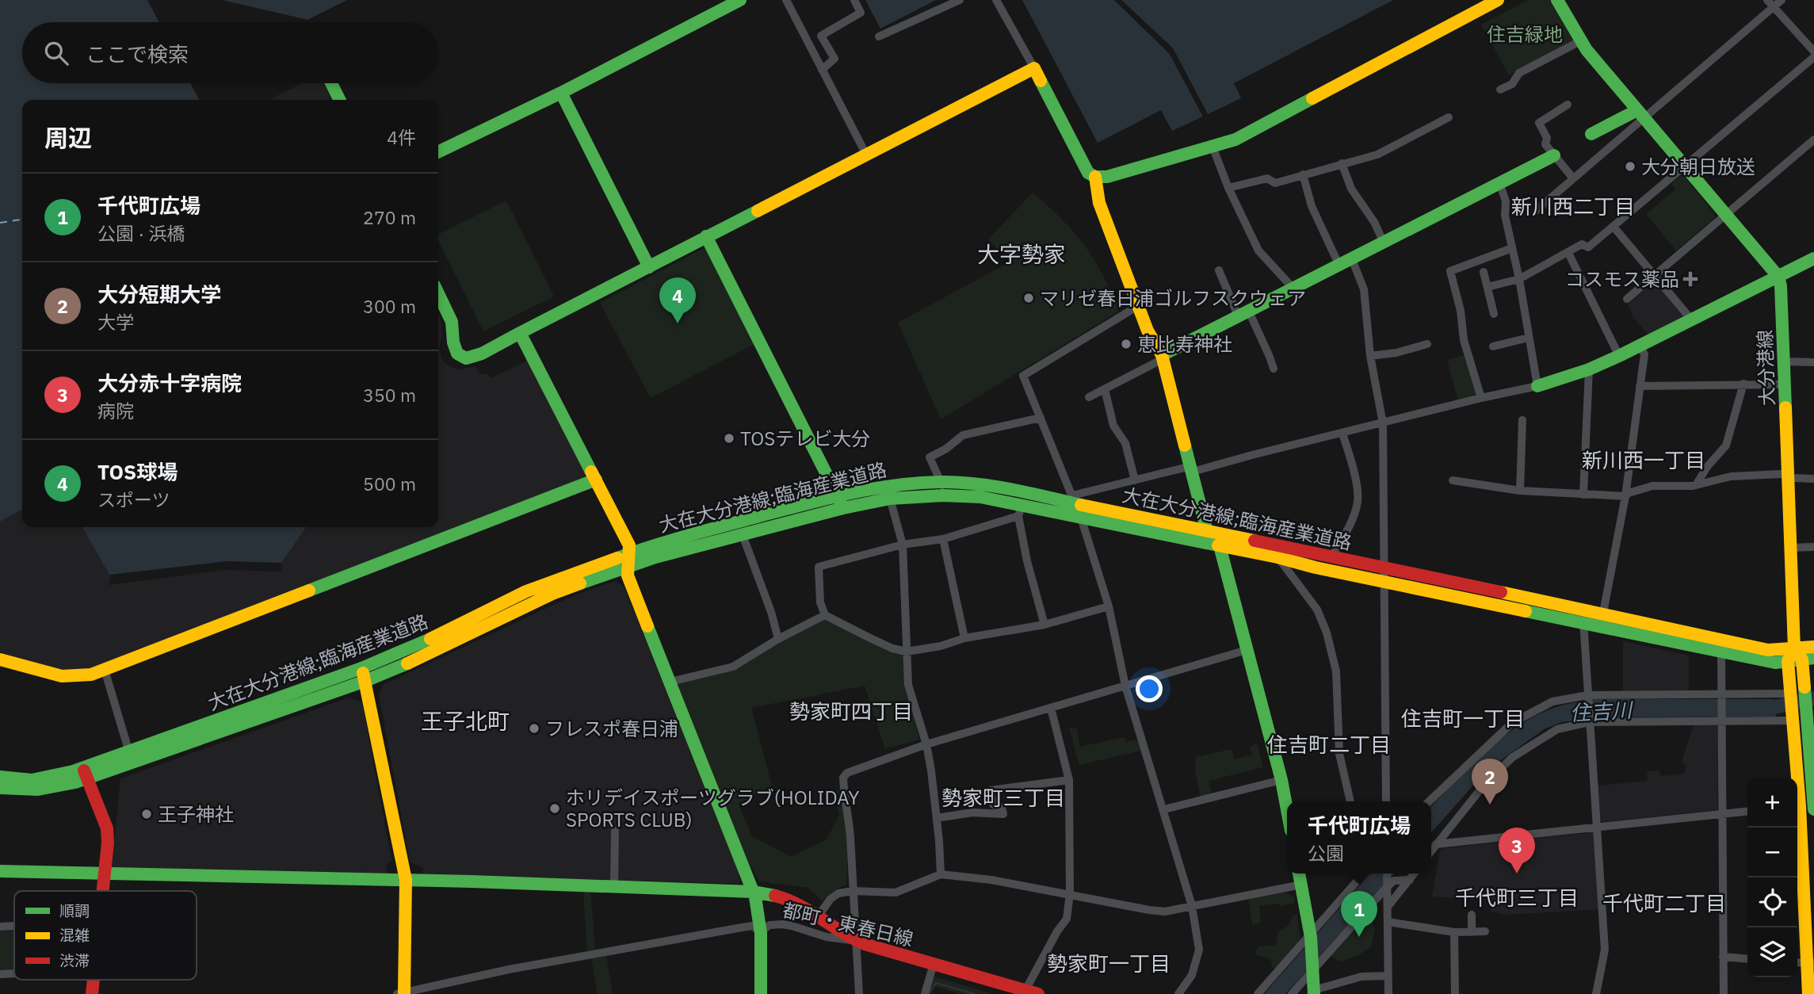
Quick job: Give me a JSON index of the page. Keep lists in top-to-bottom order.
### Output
{
  "streets": {
    "street": ["大分港線", "大在大分港線;臨海産業道路", "都町・東春日線"]
  },
  "crossings": [
    ["大分港線", "大在大分港線;臨海産業道路"]
  ],
  "districts": [
    "新川西二丁目",
    "大字勢家",
    "新川西一丁目",
    "勢家町四丁目",
    "住吉町一丁目",
    "王子北町",
    "住吉町二丁目",
    "勢家町三丁目",
    "千代町三丁目",
    "千代町二丁目",
    "勢家町一丁目"
  ],
  "water": ["住吉川"],
  "parks": ["住吉緑地"],
  "places": {
    "other": [
      "大分朝日放送",
      "マリゼ春日浦ゴルフスクウェア",
      "恵比寿神社",
      "TOSテレビ大分",
      "フレスポ春日浦",
      "ホリデイスポーツグラブ(HOLIDAY SPORTS CLUB)",
      "王子神社"
    ],
    "health": ["コスモス薬品"]
  },
  "legend": ["順調", "混雑", "渋滞"],
  "page": {
    "search": "ここで検索",
    "heading": ["周辺", "4件"],
    "list": [
      {
        "mark": "1",
        "name": "千代町広場",
        "note": "公園 · 浜橋",
        "value": "270 m"
      },
      {
        "mark": "2",
        "name": "大分短期大学",
        "note": "大学",
        "value": "300 m"
      },
      {
        "mark": "3",
        "name": "大分赤十字病院",
        "note": "病院",
        "value": "350 m"
      },
      {
        "mark": "4",
        "name": "TOS球場",
        "note": "スポーツ",
        "value": "500 m"
      }
    ],
    "pins": [
      "4",
      "2",
      "3",
      "1"
    ],
    "map_buttons": ["+", "−"],
    "popup": ["千代町広場", "公園"]
  }
}
